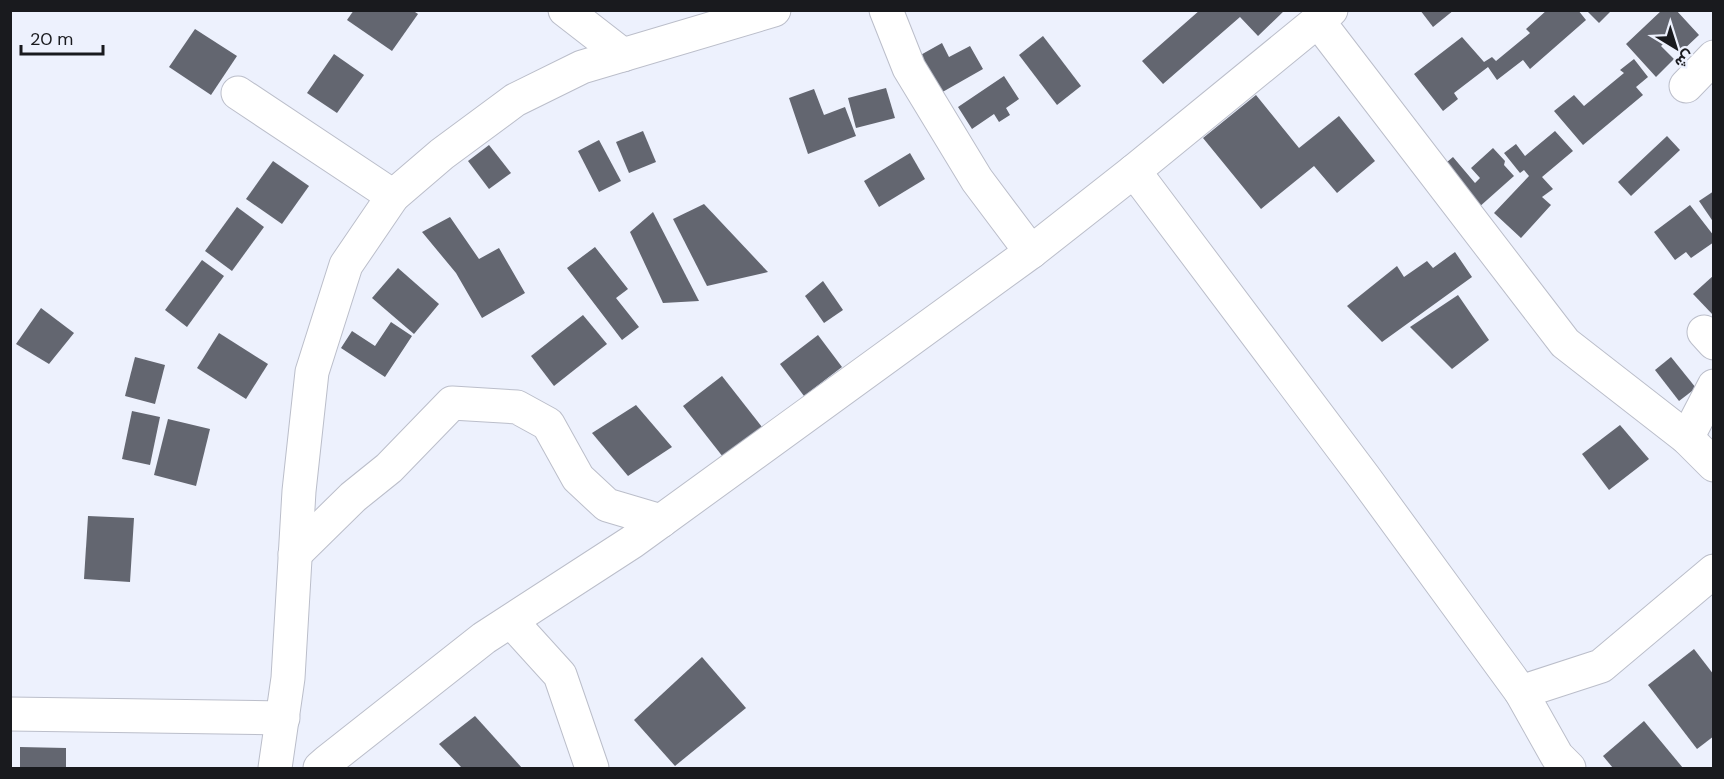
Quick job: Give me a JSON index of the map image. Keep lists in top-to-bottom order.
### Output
{
  "scale_bar": "20 m",
  "north": "bottom right"
}
